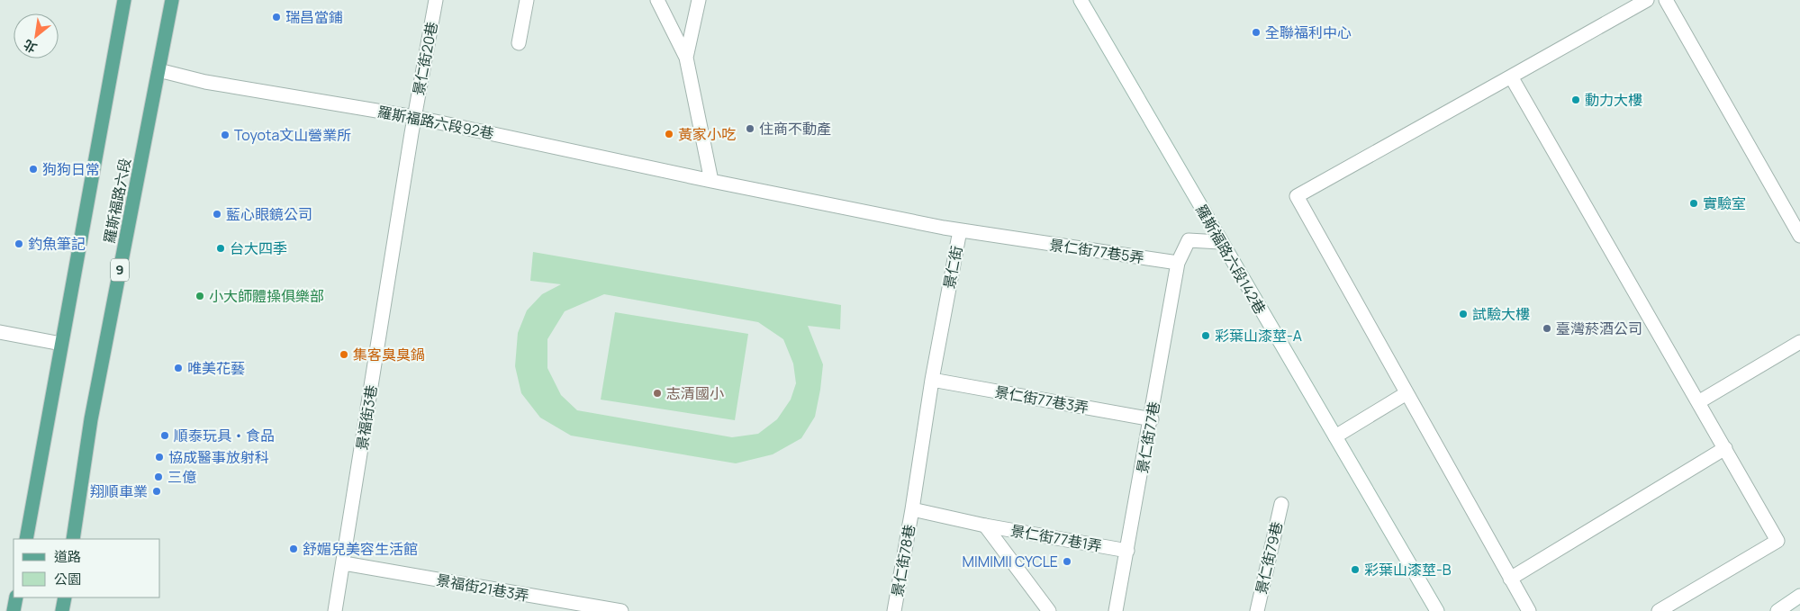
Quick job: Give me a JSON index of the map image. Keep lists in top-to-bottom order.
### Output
{
  "streets": {
    "main road": ["羅斯福路六段", "9"],
    "street": [
      "景仁街20巷",
      "羅斯福路六段92巷",
      "景仁街77巷5弄",
      "羅斯福路六段142巷",
      "景仁街",
      "景仁街77巷3弄",
      "景福街3巷",
      "景仁街77巷",
      "景仁街77巷1弄",
      "景仁街79巷",
      "景仁街78巷",
      "景福街21巷3弄"
    ]
  },
  "crossings": [
    ["景仁街20巷", "羅斯福路六段92巷"],
    ["景仁街20巷", "景福街3巷"],
    ["羅斯福路六段92巷", "羅斯福路六段"],
    ["羅斯福路六段92巷", "景仁街"],
    ["羅斯福路六段92巷", "景福街3巷"],
    ["景仁街77巷5弄", "景仁街"],
    ["景仁街77巷5弄", "景仁街77巷"],
    ["景仁街", "景仁街77巷3弄"],
    ["景仁街", "景仁街78巷"],
    ["景仁街77巷3弄", "景仁街77巷"],
    ["景福街3巷", "景福街21巷3弄"],
    ["景仁街77巷", "景仁街77巷1弄"]
  ],
  "places": [
    "瑞昌當鋪",
    "全聯福利中心",
    "動力大樓",
    "住商不動產",
    "黃家小吃",
    "Toyota文山營業所",
    "狗狗日常",
    "實驗室",
    "藍心眼鏡公司",
    "釣魚筆記",
    "台大四季",
    "小大師體操俱樂部",
    "試驗大樓",
    "臺灣菸酒公司",
    "彩葉山漆莖-A",
    "集客臭臭鍋",
    "唯美花藝",
    "志清國小",
    "順泰玩具‧食品",
    "協成醫事放射科",
    "三億",
    "翔順車業",
    "舒媚兒美容生活館",
    "MIMIMII CYCLE",
    "彩葉山漆莖-B"
  ],
  "legend": ["道路", "公園"],
  "north": "bottom left"
}
